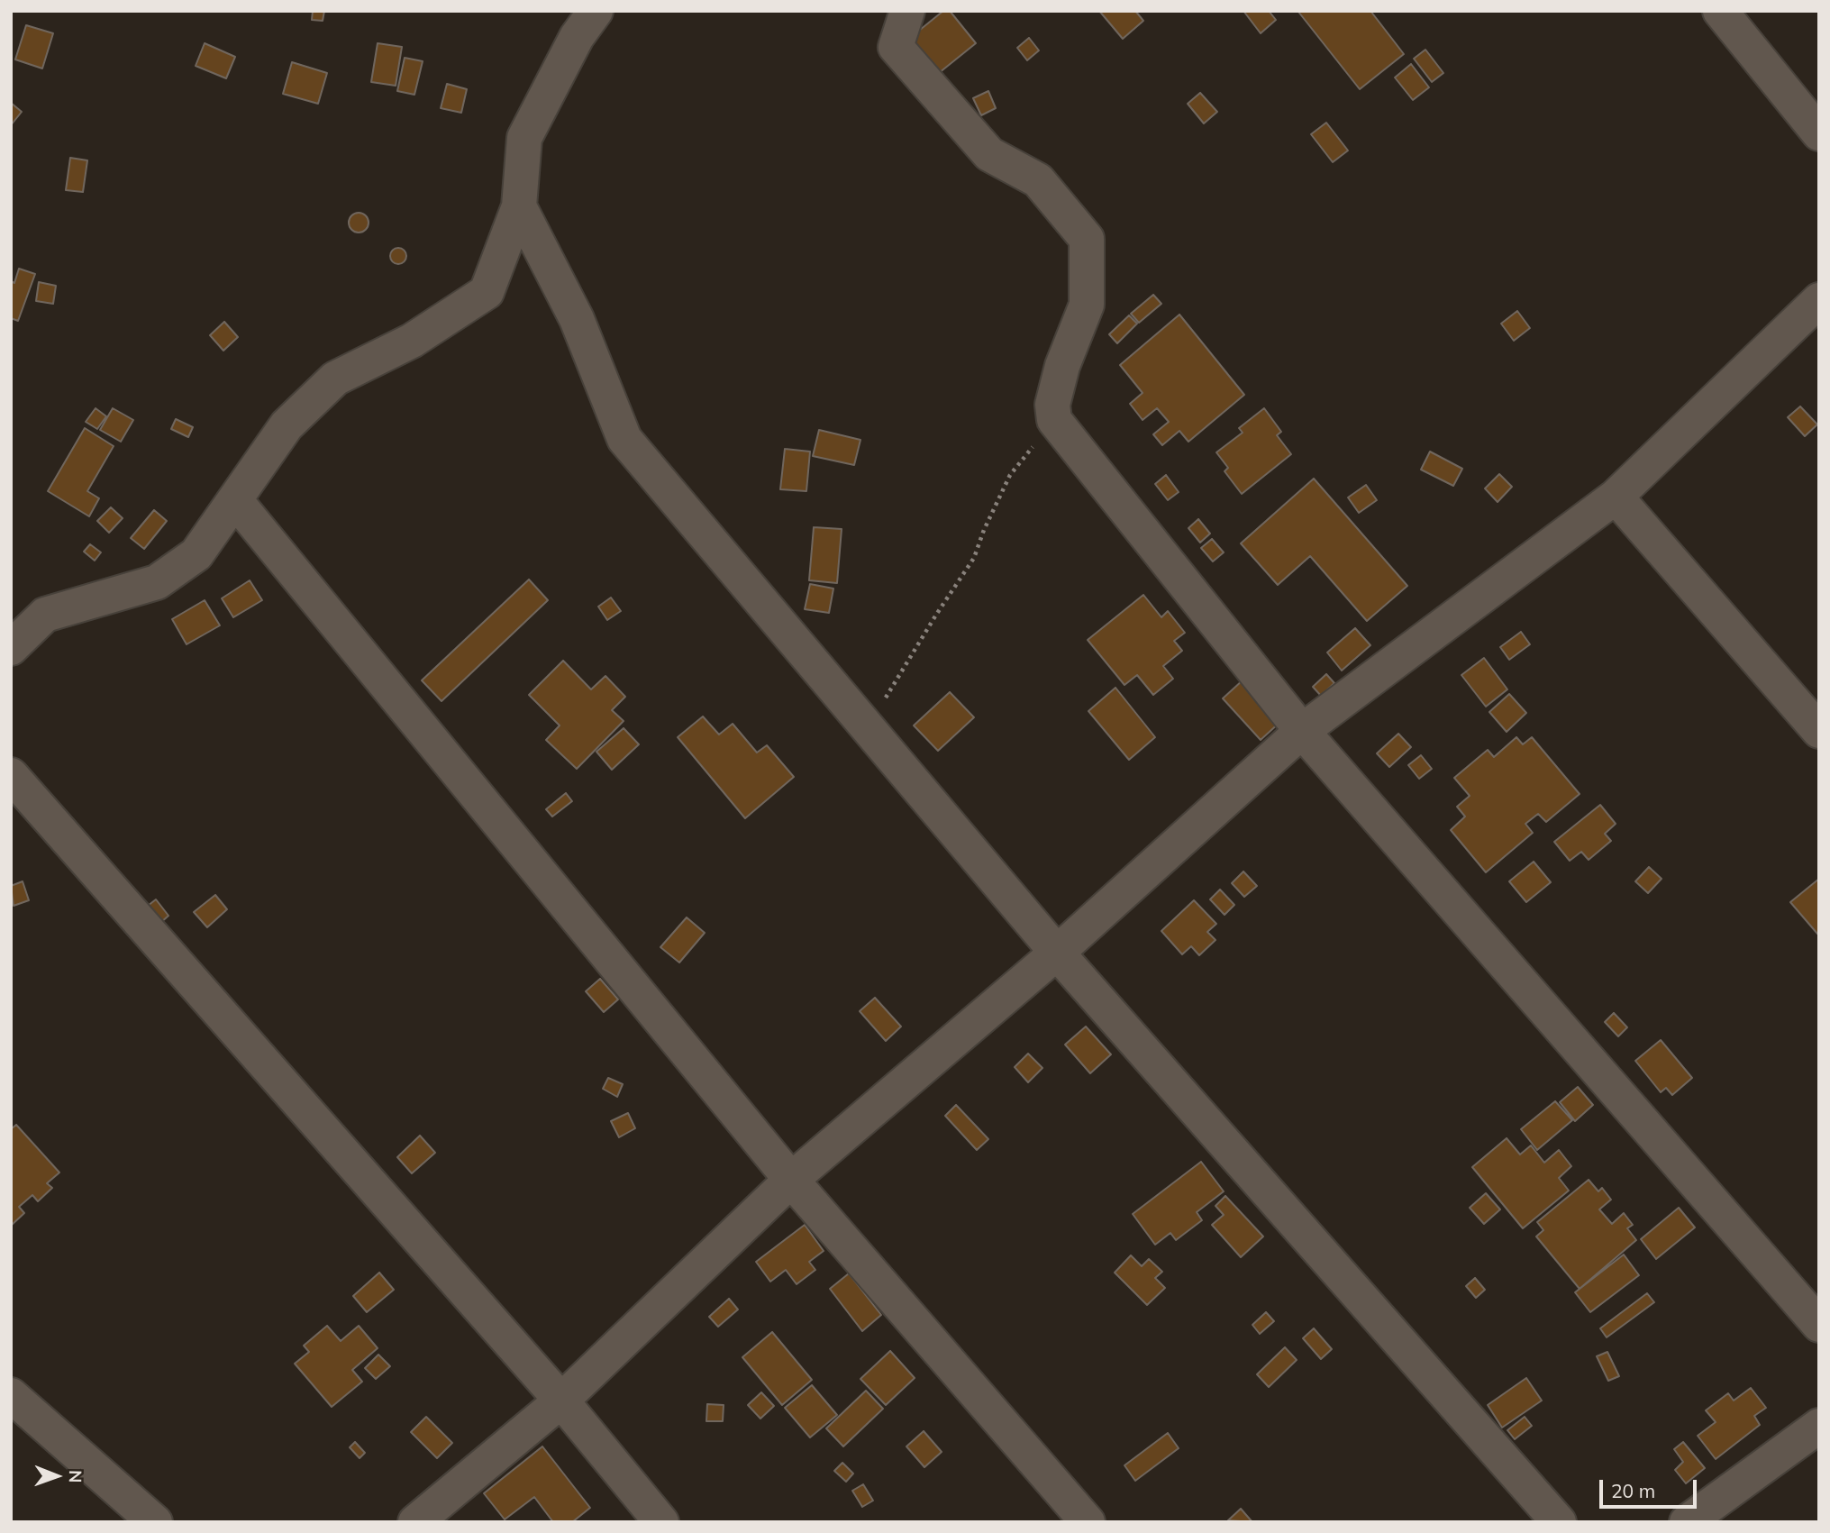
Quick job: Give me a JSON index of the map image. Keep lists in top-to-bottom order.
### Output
{
  "scale_bar": "20 m",
  "north": "right"
}
